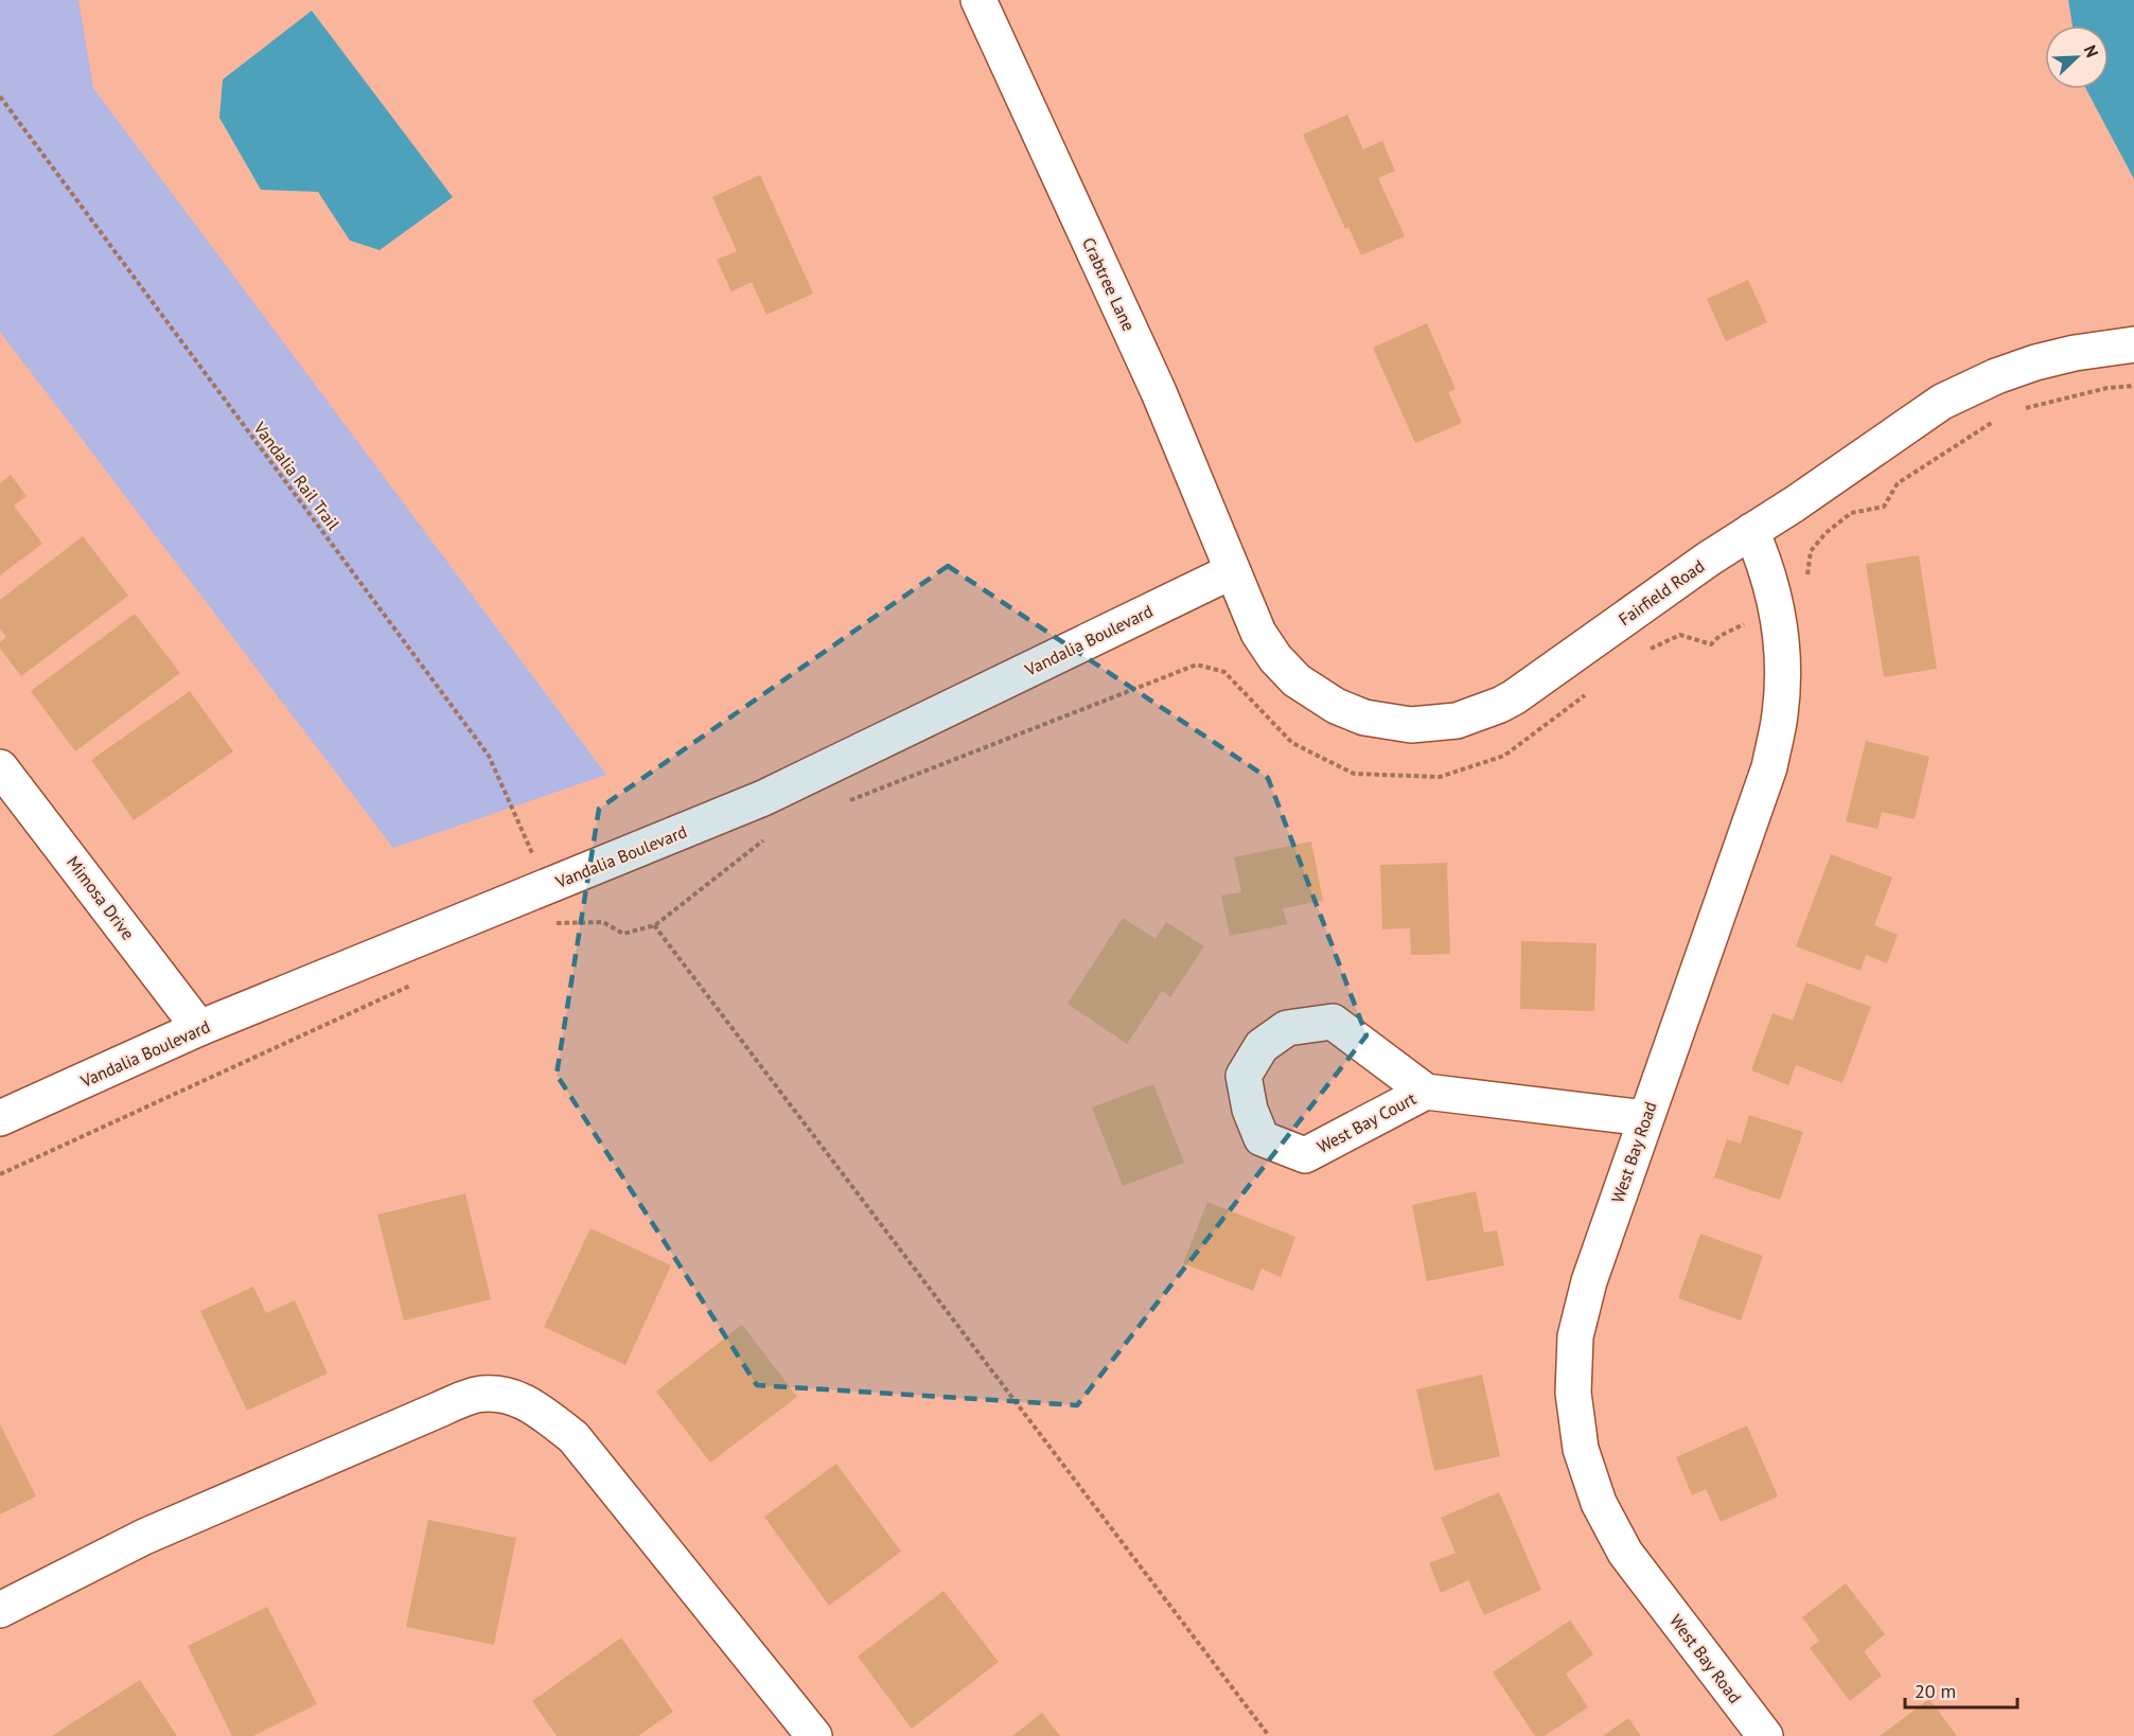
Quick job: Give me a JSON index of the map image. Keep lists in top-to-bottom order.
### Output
{
  "streets": {
    "street": [
      "Crabtree Lane",
      "Fairfield Road",
      "Vandalia Boulevard",
      "Mimosa Drive",
      "West Bay Court",
      "West Bay Road"
    ],
    "path": ["Vandalia Rail Trail"]
  },
  "crossings": [
    ["Crabtree Lane", "Fairfield Road"],
    ["Crabtree Lane", "Vandalia Boulevard"],
    ["Vandalia Rail Trail", "Vandalia Boulevard"],
    ["Fairfield Road", "Vandalia Boulevard"],
    ["Fairfield Road", "West Bay Road"],
    ["Vandalia Boulevard", "Mimosa Drive"],
    ["West Bay Court", "West Bay Road"]
  ],
  "scale_bar": "20 m",
  "north": "top right"
}
